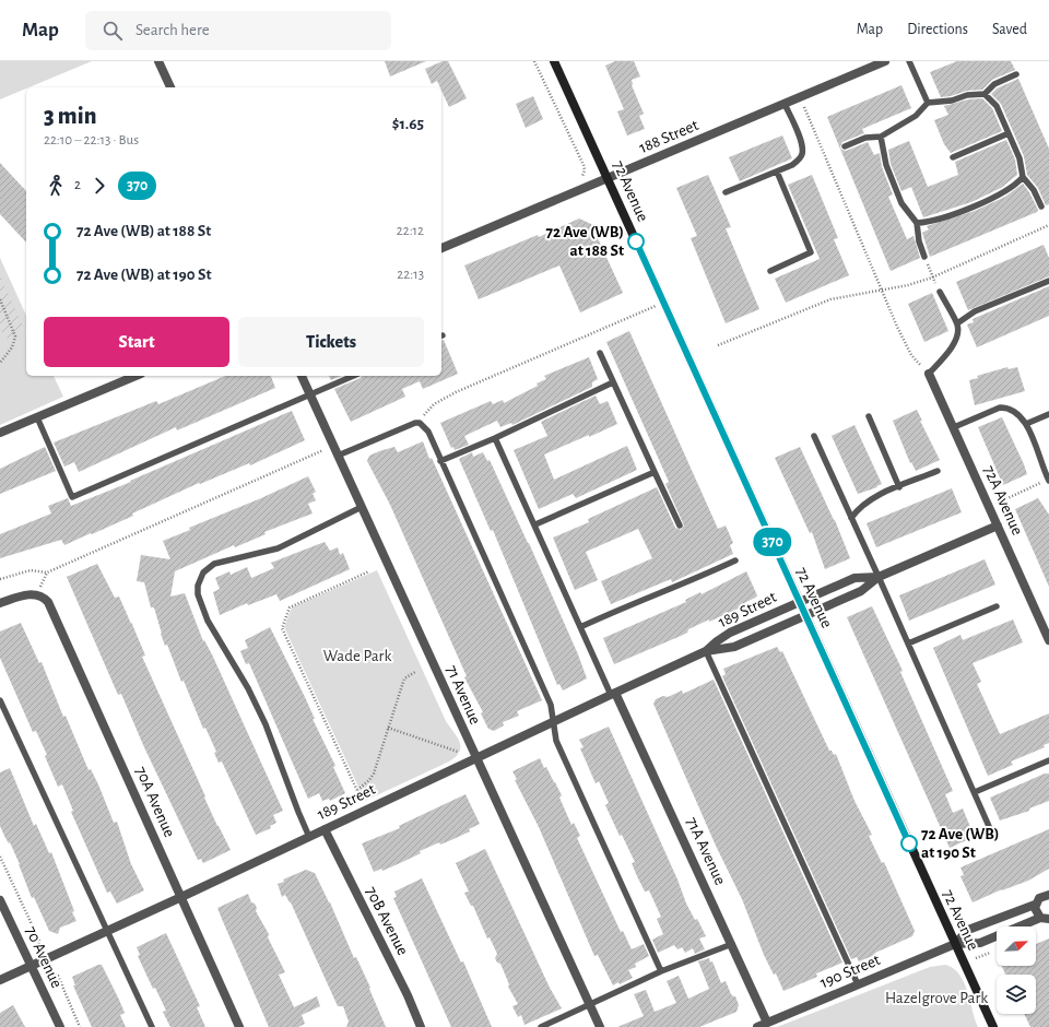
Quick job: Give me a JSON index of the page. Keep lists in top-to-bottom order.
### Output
{
  "streets": {
    "main road": ["72 Avenue"],
    "street": [
      "188 Street",
      "72A Avenue",
      "189 Street",
      "71 Avenue",
      "70A Avenue",
      "71A Avenue",
      "70B Avenue",
      "70 Avenue",
      "190 Street"
    ]
  },
  "crossings": [
    ["188 Street", "72 Avenue"],
    ["72 Avenue", "189 Street"],
    ["72 Avenue", "190 Street"],
    ["72A Avenue", "189 Street"],
    ["189 Street", "71 Avenue"],
    ["189 Street", "70A Avenue"],
    ["189 Street", "71A Avenue"],
    ["189 Street", "70B Avenue"],
    ["189 Street", "70 Avenue"],
    ["71A Avenue", "190 Street"]
  ],
  "parks": ["Wade Park", "Hazelgrove Park"],
  "places": ["72 Ave (WB) at 188 St", "72 Ave (WB) at 190 St"],
  "lines": ["bus line 370"],
  "north": "top right",
  "page": {
    "header": "Map",
    "search": "Search here",
    "nav": ["Map", "Directions", "Saved"],
    "on_map": "370",
    "heading": ["3 min", "22:10 – 22:13 · Bus", "$1.65"],
    "legs": ["2", "370"],
    "list": [
      {
        "name": "72 Ave (WB) at 188 St",
        "value": "22:12"
      },
      {
        "name": "72 Ave (WB) at 190 St",
        "value": "22:13"
      }
    ],
    "buttons": ["Start", "Tickets"]
  }
}
